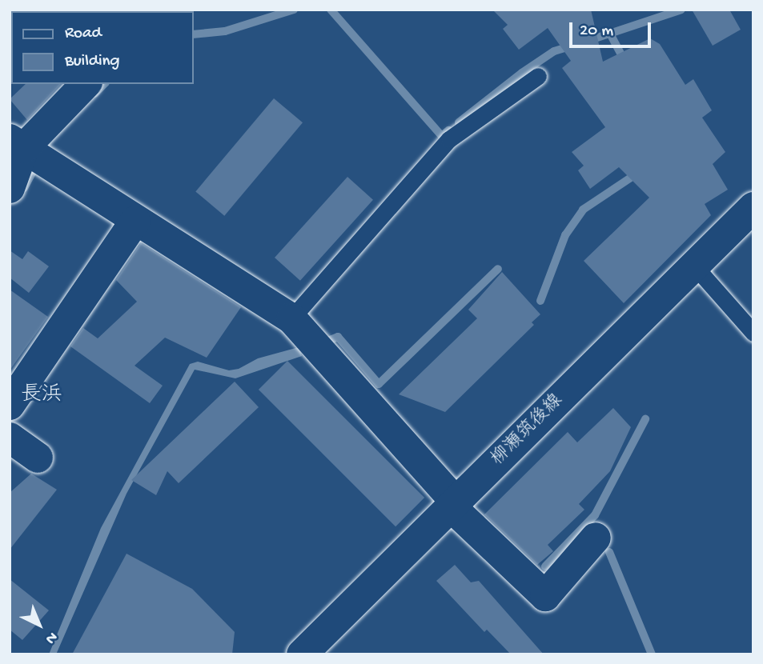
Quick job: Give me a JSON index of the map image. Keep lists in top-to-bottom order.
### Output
{
  "streets": {
    "street": ["柳瀬筑後線"]
  },
  "districts": ["長浜"],
  "legend": ["Road", "Building"],
  "scale_bar": "20 m",
  "north": "bottom right"
}
